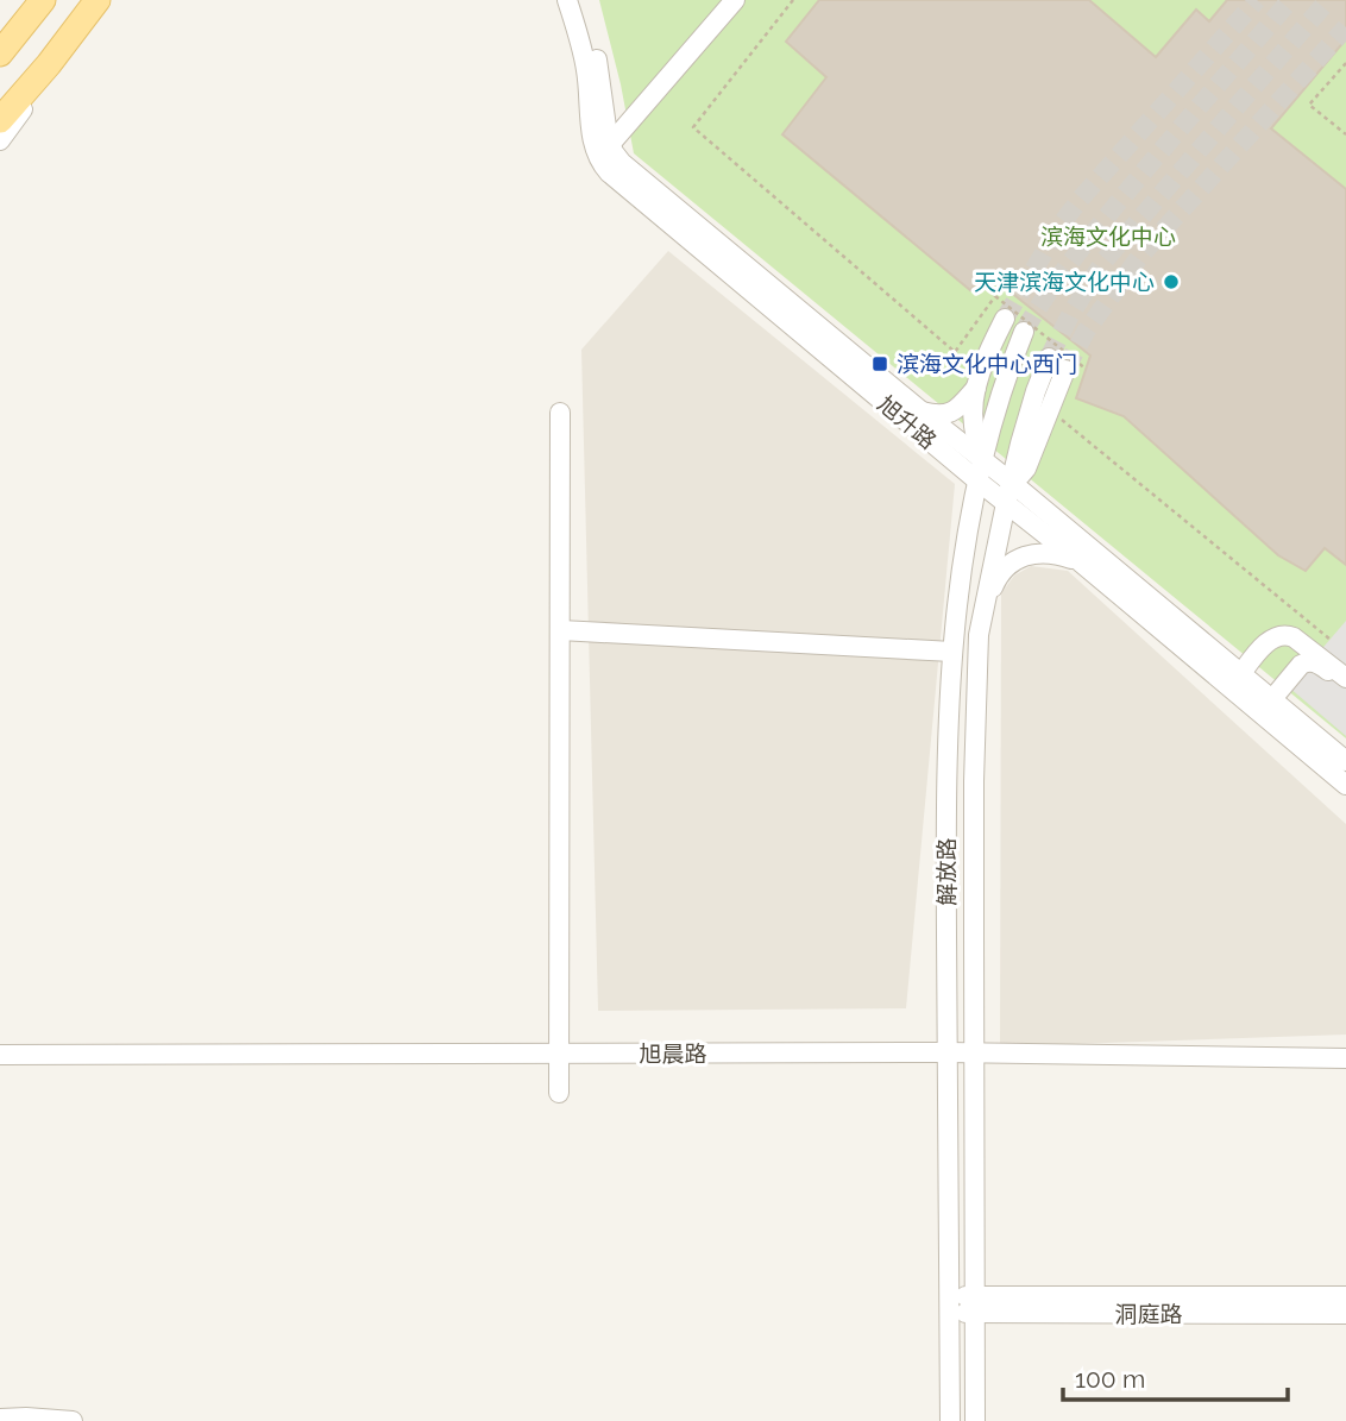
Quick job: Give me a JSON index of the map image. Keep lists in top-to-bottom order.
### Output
{
  "streets": {
    "street": [
      "旭升路",
      "解放路",
      "旭晨路",
      "洞庭路"
    ]
  },
  "crossings": [
    ["旭升路", "解放路"],
    ["解放路", "旭晨路"],
    ["解放路", "洞庭路"]
  ],
  "parks": ["滨海文化中心"],
  "places": {
    "other": ["天津滨海文化中心"],
    "transit": ["滨海文化中心西门"]
  },
  "scale_bar": "100 m"
}
